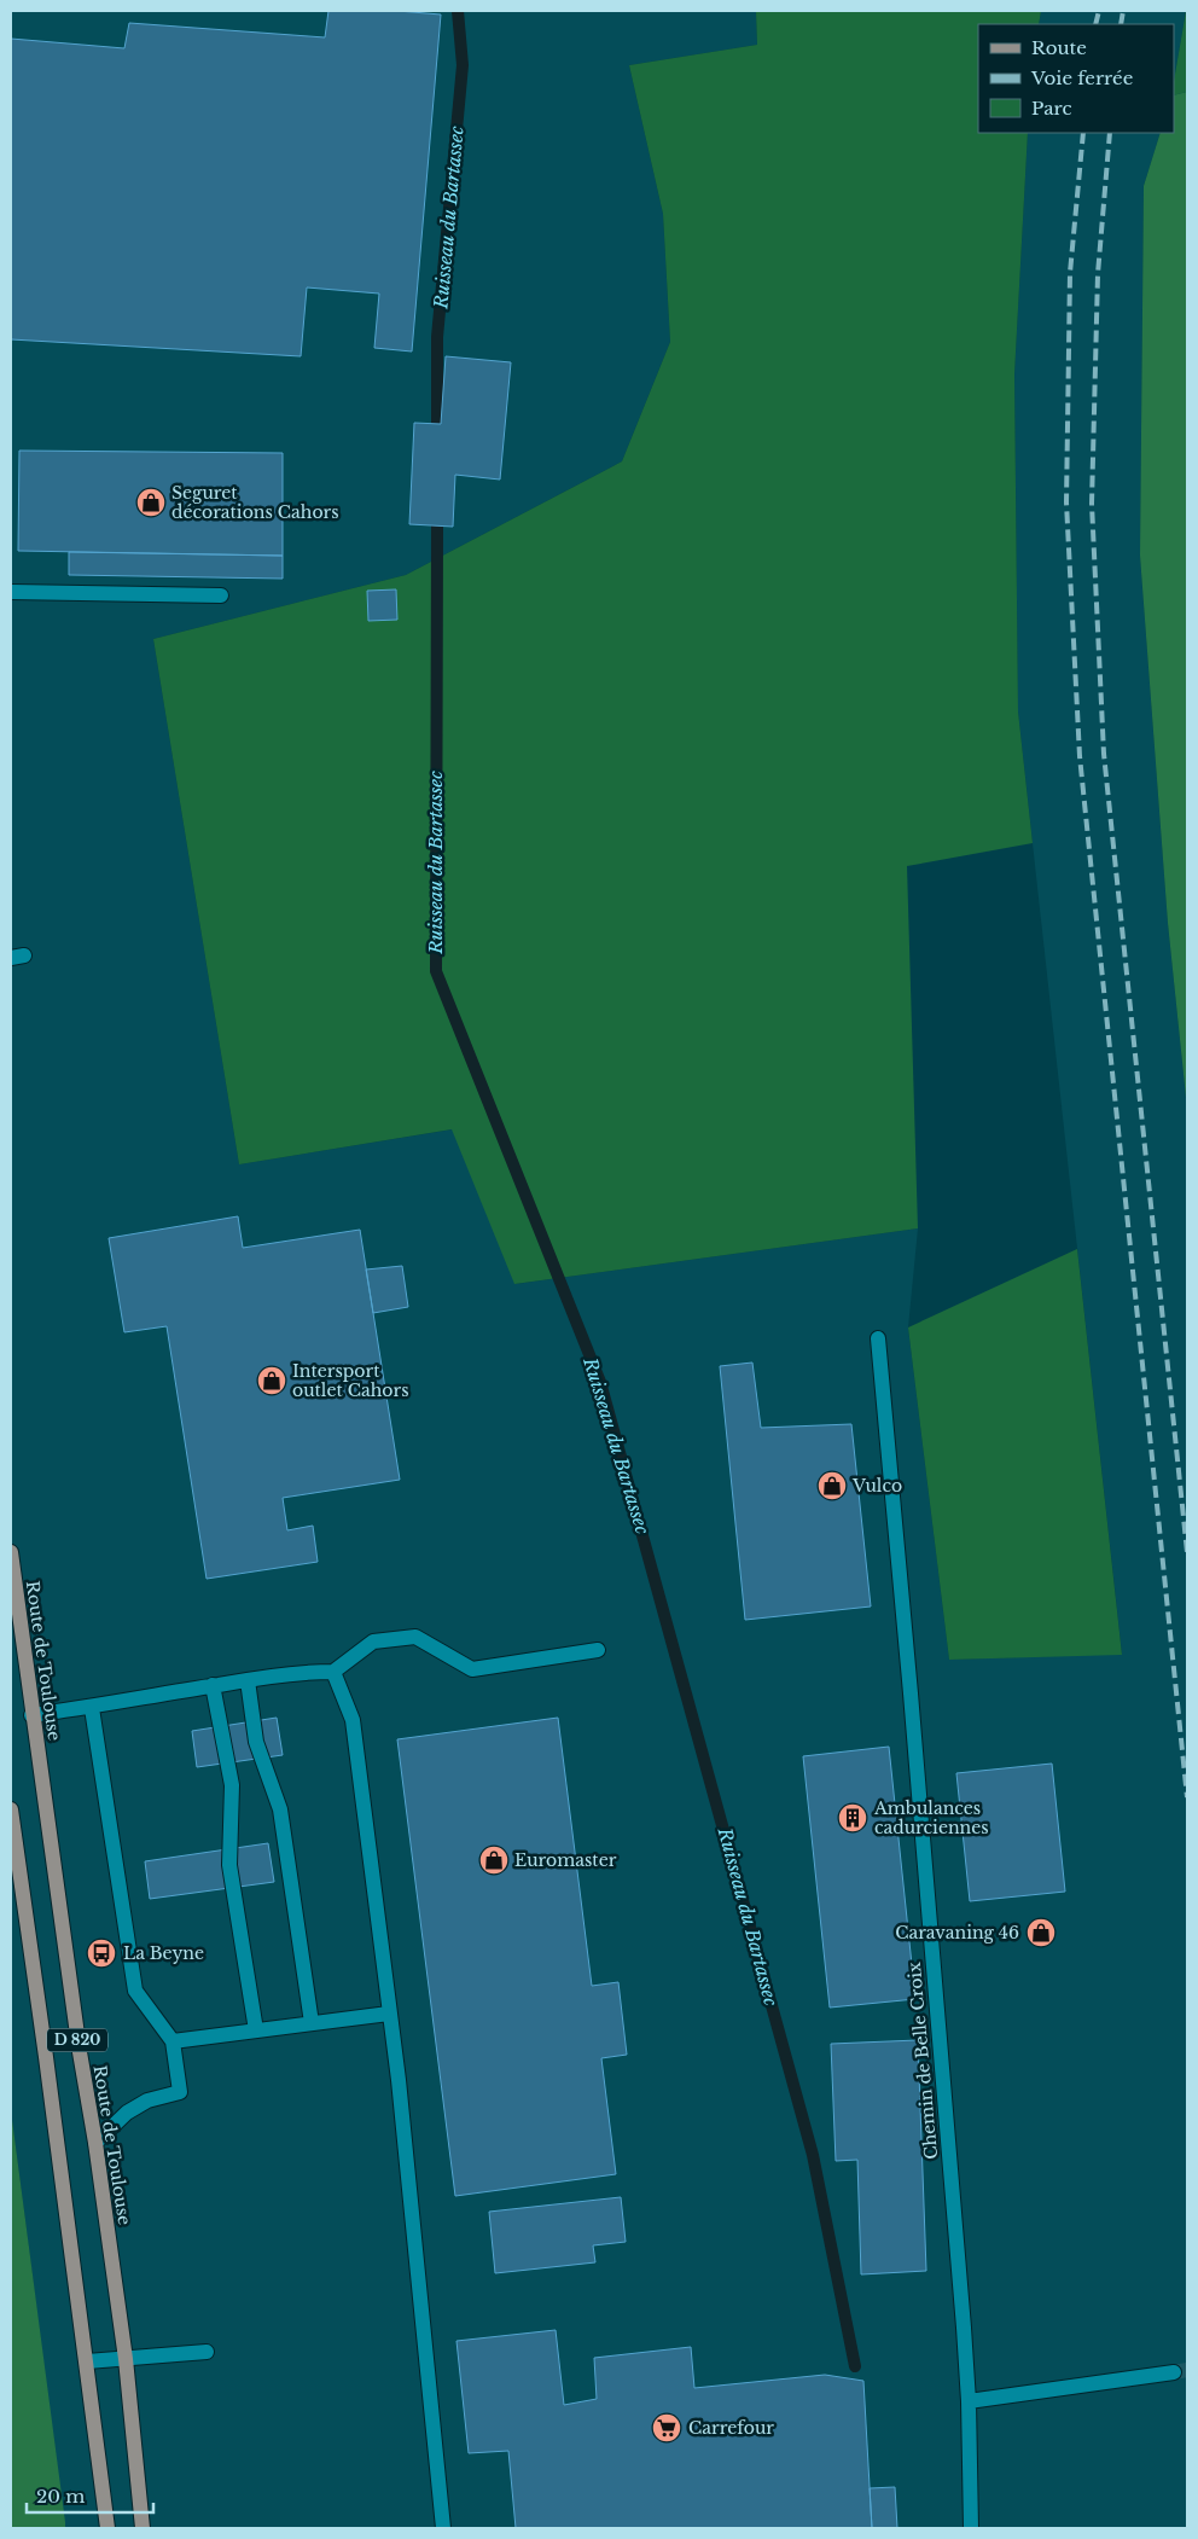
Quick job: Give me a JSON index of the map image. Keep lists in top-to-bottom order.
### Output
{
  "streets": {
    "main road": ["Route de Toulouse", "D 820"],
    "street": ["Chemin de Belle Croix"]
  },
  "water": ["Ruisseau du Bartassec"],
  "places": {
    "shop": [
      "Seguret décorations Cahors",
      "Intersport outlet Cahors",
      "Vulco",
      "Euromaster",
      "Caravaning 46"
    ],
    "building": ["Ambulances cadurciennes"],
    "bus stop": ["La Beyne"],
    "supermarket": ["Carrefour"]
  },
  "legend": ["Route", "Voie ferrée", "Parc"],
  "scale_bar": "20 m"
}
